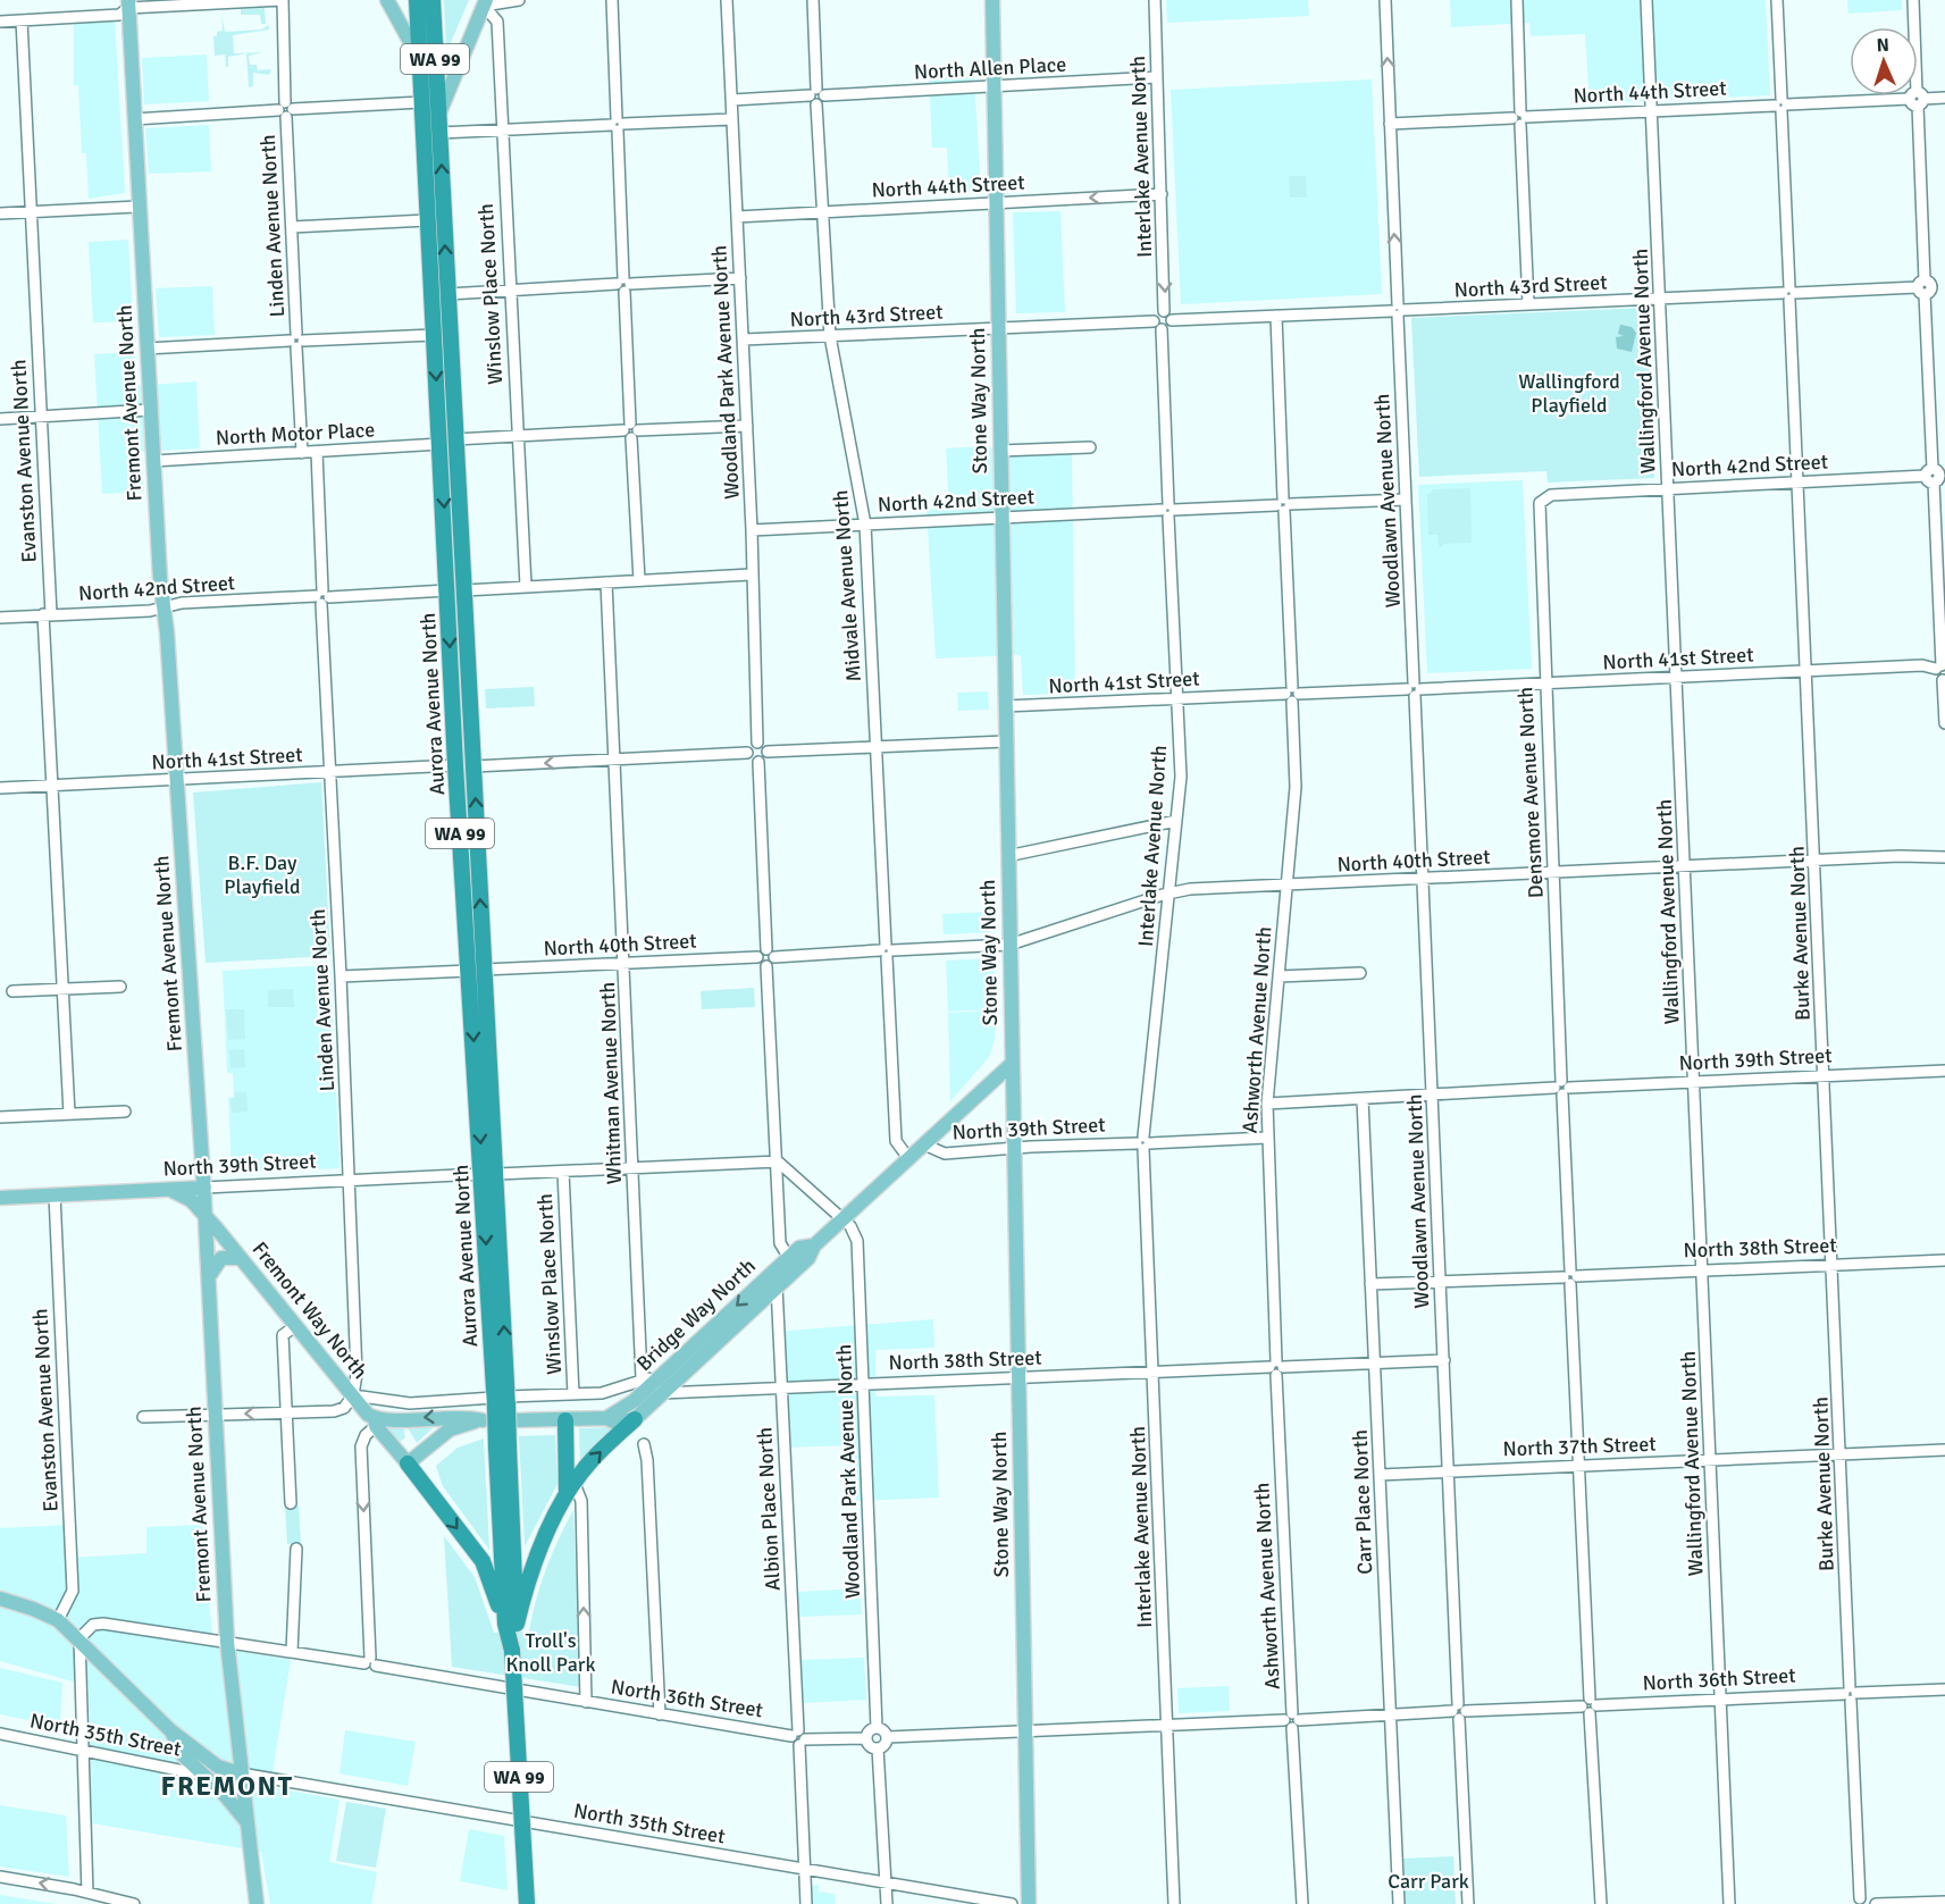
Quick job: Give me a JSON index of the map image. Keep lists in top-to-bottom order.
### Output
{
  "streets": {
    "highway": ["WA 99", "Aurora Avenue North"],
    "main road": [
      "Stone Way North",
      "Fremont Avenue North",
      "North 39th Street",
      "Fremont Way North",
      "Bridge Way North"
    ],
    "street": [
      "North Allen Place",
      "North 44th Street",
      "Interlake Avenue North",
      "Linden Avenue North",
      "North 43rd Street",
      "Winslow Place North",
      "Wallingford Avenue North",
      "Woodland Park Avenue North",
      "North Motor Place",
      "Evanston Avenue North",
      "North 42nd Street",
      "Woodlawn Avenue North",
      "Midvale Avenue North",
      "North 41st Street",
      "Densmore Avenue North",
      "North 40th Street",
      "Burke Avenue North",
      "Ashworth Avenue North",
      "Whitman Avenue North",
      "North 38th Street",
      "North 37th Street",
      "Carr Place North",
      "Albion Place North",
      "North 36th Street",
      "North 35th Street"
    ]
  },
  "crossings": [
    ["North Allen Place", "Interlake Avenue North"],
    ["North Allen Place", "Woodland Park Avenue North"],
    ["North Allen Place", "Stone Way North"],
    ["North Allen Place", "Midvale Avenue North"],
    ["North 44th Street", "Interlake Avenue North"],
    ["North 44th Street", "Wallingford Avenue North"],
    ["North 44th Street", "Woodland Park Avenue North"],
    ["North 44th Street", "Stone Way North"],
    ["North 44th Street", "Woodlawn Avenue North"],
    ["North 44th Street", "Midvale Avenue North"],
    ["North 44th Street", "Burke Avenue North"],
    ["Interlake Avenue North", "North 43rd Street"],
    ["Interlake Avenue North", "North 42nd Street"],
    ["Interlake Avenue North", "North 41st Street"],
    ["Interlake Avenue North", "North 40th Street"],
    ["Interlake Avenue North", "North 39th Street"],
    ["Interlake Avenue North", "North 38th Street"],
    ["Interlake Avenue North", "North 36th Street"],
    ["Linden Avenue North", "North Motor Place"],
    ["Linden Avenue North", "North 42nd Street"],
    ["Linden Avenue North", "North 41st Street"],
    ["Linden Avenue North", "North 40th Street"],
    ["Linden Avenue North", "North 39th Street"],
    ["Linden Avenue North", "Fremont Way North"],
    ["North 43rd Street", "Wallingford Avenue North"],
    ["North 43rd Street", "Woodland Park Avenue North"],
    ["North 43rd Street", "Stone Way North"],
    ["North 43rd Street", "Woodlawn Avenue North"],
    ["North 43rd Street", "Midvale Avenue North"],
    ["North 43rd Street", "Burke Avenue North"],
    ["North 43rd Street", "Ashworth Avenue North"],
    ["Winslow Place North", "North Motor Place"],
    ["Winslow Place North", "North 39th Street"],
    ["Wallingford Avenue North", "North 42nd Street"],
    ["Wallingford Avenue North", "North 41st Street"],
    ["Wallingford Avenue North", "North 40th Street"],
    ["Wallingford Avenue North", "North 39th Street"],
    ["Wallingford Avenue North", "North 38th Street"],
    ["Wallingford Avenue North", "North 37th Street"],
    ["Wallingford Avenue North", "North 36th Street"],
    ["Woodland Park Avenue North", "North Motor Place"],
    ["Woodland Park Avenue North", "North 42nd Street"],
    ["Woodland Park Avenue North", "North 38th Street"],
    ["Woodland Park Avenue North", "Bridge Way North"],
    ["Woodland Park Avenue North", "North 36th Street"],
    ["Stone Way North", "North 42nd Street"],
    ["Stone Way North", "North 41st Street"],
    ["Stone Way North", "North 40th Street"],
    ["Stone Way North", "North 39th Street"],
    ["Stone Way North", "North 38th Street"],
    ["Stone Way North", "Bridge Way North"],
    ["Stone Way North", "North 36th Street"],
    ["Fremont Avenue North", "North Motor Place"],
    ["Fremont Avenue North", "North 42nd Street"],
    ["Fremont Avenue North", "North 41st Street"],
    ["Fremont Avenue North", "North 39th Street"],
    ["Fremont Avenue North", "Fremont Way North"],
    ["Fremont Avenue North", "North 36th Street"],
    ["Fremont Avenue North", "North 35th Street"],
    ["North Motor Place", "Aurora Avenue North"],
    ["Evanston Avenue North", "North 42nd Street"],
    ["Evanston Avenue North", "North 41st Street"],
    ["Evanston Avenue North", "North 39th Street"],
    ["North 42nd Street", "Woodlawn Avenue North"],
    ["North 42nd Street", "Midvale Avenue North"],
    ["North 42nd Street", "Aurora Avenue North"],
    ["North 42nd Street", "Densmore Avenue North"],
    ["North 42nd Street", "Burke Avenue North"],
    ["North 42nd Street", "Ashworth Avenue North"],
    ["Woodlawn Avenue North", "North 41st Street"],
    ["Woodlawn Avenue North", "North 40th Street"],
    ["Woodlawn Avenue North", "North 39th Street"],
    ["Woodlawn Avenue North", "North 38th Street"],
    ["Woodlawn Avenue North", "North 37th Street"],
    ["Woodlawn Avenue North", "North 36th Street"],
    ["Midvale Avenue North", "North 40th Street"],
    ["Midvale Avenue North", "Bridge Way North"],
    ["North 41st Street", "Aurora Avenue North"],
    ["North 41st Street", "Densmore Avenue North"],
    ["North 41st Street", "Burke Avenue North"],
    ["North 41st Street", "Ashworth Avenue North"],
    ["Aurora Avenue North", "North 40th Street"],
    ["Aurora Avenue North", "North 39th Street"],
    ["Densmore Avenue North", "North 40th Street"],
    ["Densmore Avenue North", "North 39th Street"],
    ["Densmore Avenue North", "North 38th Street"],
    ["Densmore Avenue North", "North 37th Street"],
    ["Densmore Avenue North", "North 36th Street"],
    ["North 40th Street", "Burke Avenue North"],
    ["North 40th Street", "Ashworth Avenue North"],
    ["North 40th Street", "Whitman Avenue North"],
    ["Burke Avenue North", "North 39th Street"],
    ["Burke Avenue North", "North 38th Street"],
    ["Burke Avenue North", "North 37th Street"],
    ["Burke Avenue North", "North 36th Street"],
    ["Ashworth Avenue North", "North 39th Street"],
    ["Ashworth Avenue North", "North 38th Street"],
    ["Ashworth Avenue North", "North 36th Street"],
    ["North 39th Street", "Whitman Avenue North"],
    ["North 39th Street", "Fremont Way North"],
    ["North 39th Street", "Bridge Way North"],
    ["North 39th Street", "Carr Place North"],
    ["North 38th Street", "Bridge Way North"],
    ["North 38th Street", "Carr Place North"],
    ["North 38th Street", "Albion Place North"],
    ["Bridge Way North", "Albion Place North"],
    ["North 37th Street", "Carr Place North"],
    ["Carr Place North", "North 36th Street"],
    ["Albion Place North", "North 36th Street"],
    ["Albion Place North", "North 35th Street"]
  ],
  "districts": ["FREMONT"],
  "parks": [
    "Wallingford Playfield",
    "B.F. Day Playfield",
    "Troll's Knoll Park",
    "Carr Park"
  ],
  "north": "top"
}
